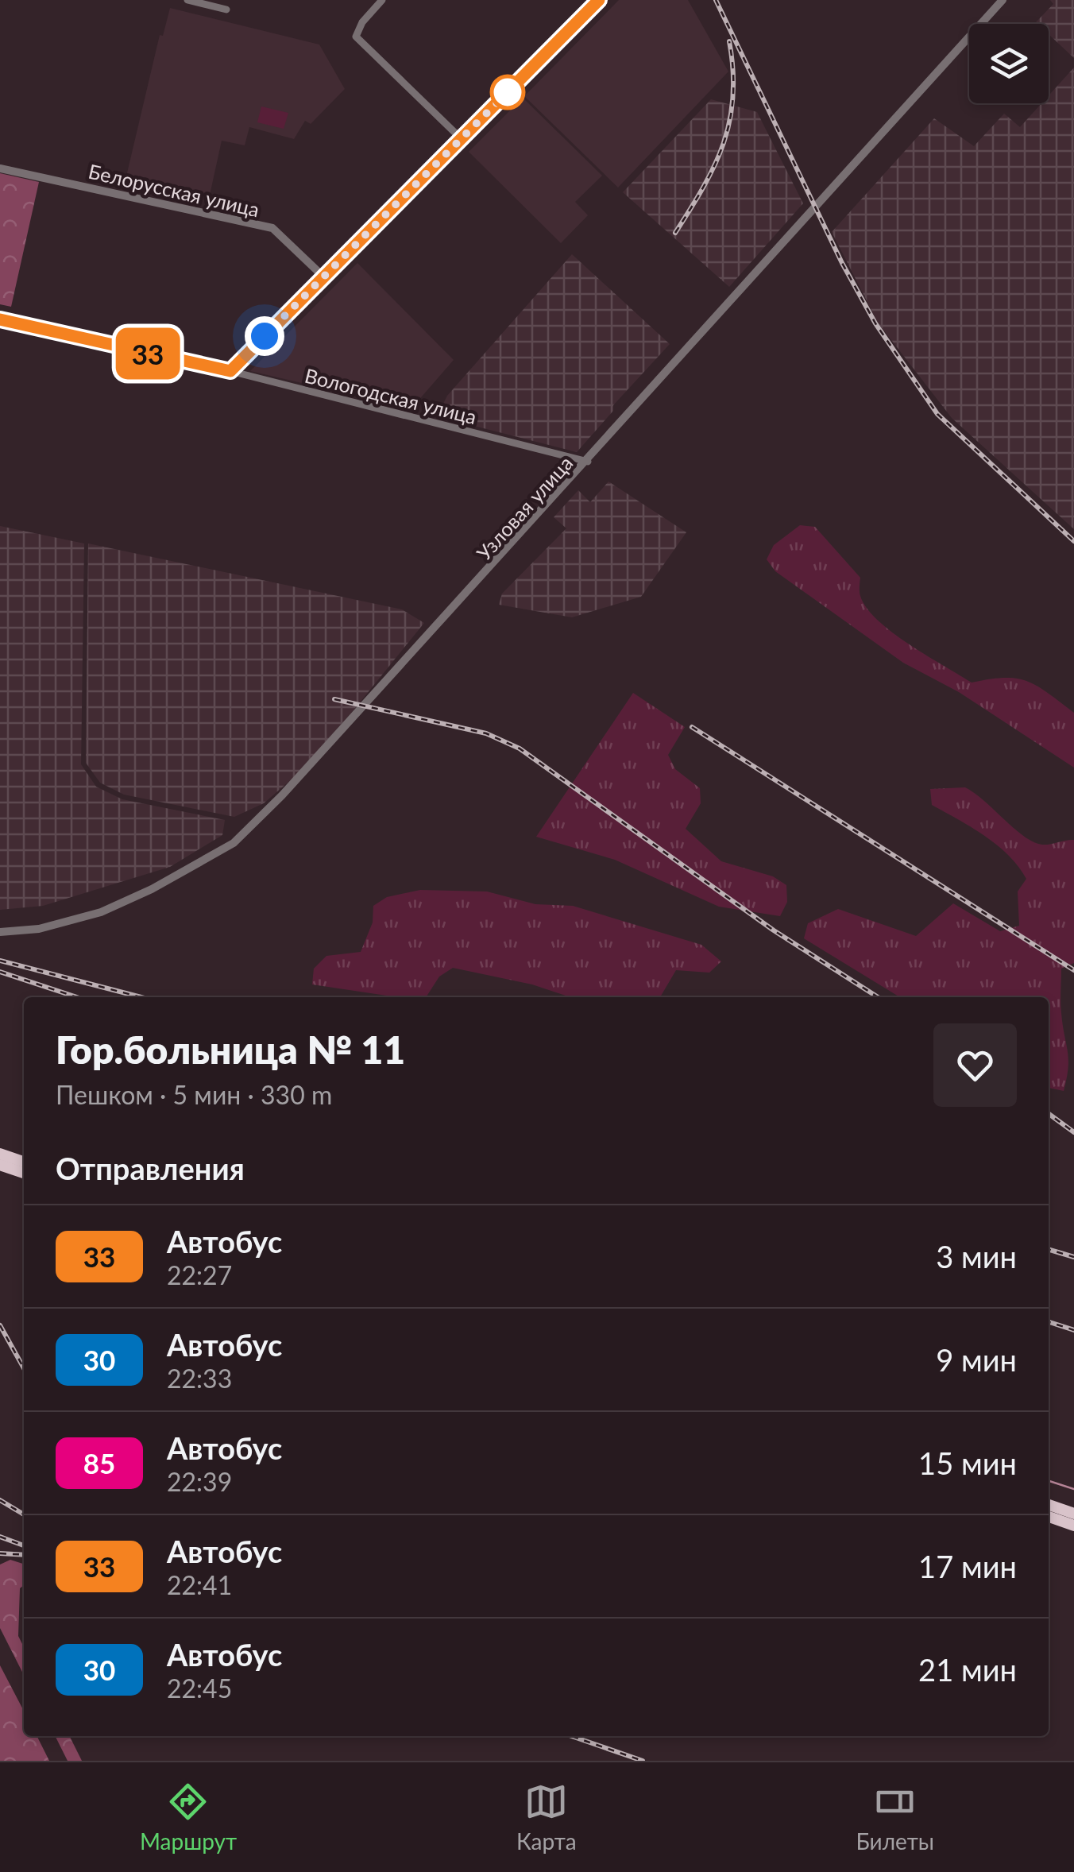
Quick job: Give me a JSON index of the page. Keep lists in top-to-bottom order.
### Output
{
  "streets": {
    "street": ["Белорусская улица", "Вологодская улица", "Узловая улица"]
  },
  "crossings": [
    ["Вологодская улица", "Узловая улица"]
  ],
  "lines": ["bus line 33"],
  "page": {
    "on_map": "33",
    "heading": [
      ["Гор.больница № 11", "Пешком · 5 мин · 330 m"],
      "Отправления"
    ],
    "list": [
      {
        "mark": "33",
        "name": "Автобус",
        "note": "22:27",
        "value": "3 мин"
      },
      {
        "mark": "30",
        "name": "Автобус",
        "note": "22:33",
        "value": "9 мин"
      },
      {
        "mark": "85",
        "name": "Автобус",
        "note": "22:39",
        "value": "15 мин"
      },
      {
        "mark": "33",
        "name": "Автобус",
        "note": "22:41",
        "value": "17 мин"
      },
      {
        "mark": "30",
        "name": "Автобус",
        "note": "22:45",
        "value": "21 мин"
      }
    ],
    "tabs": ["Маршрут", "Карта", "Билеты"]
  }
}
